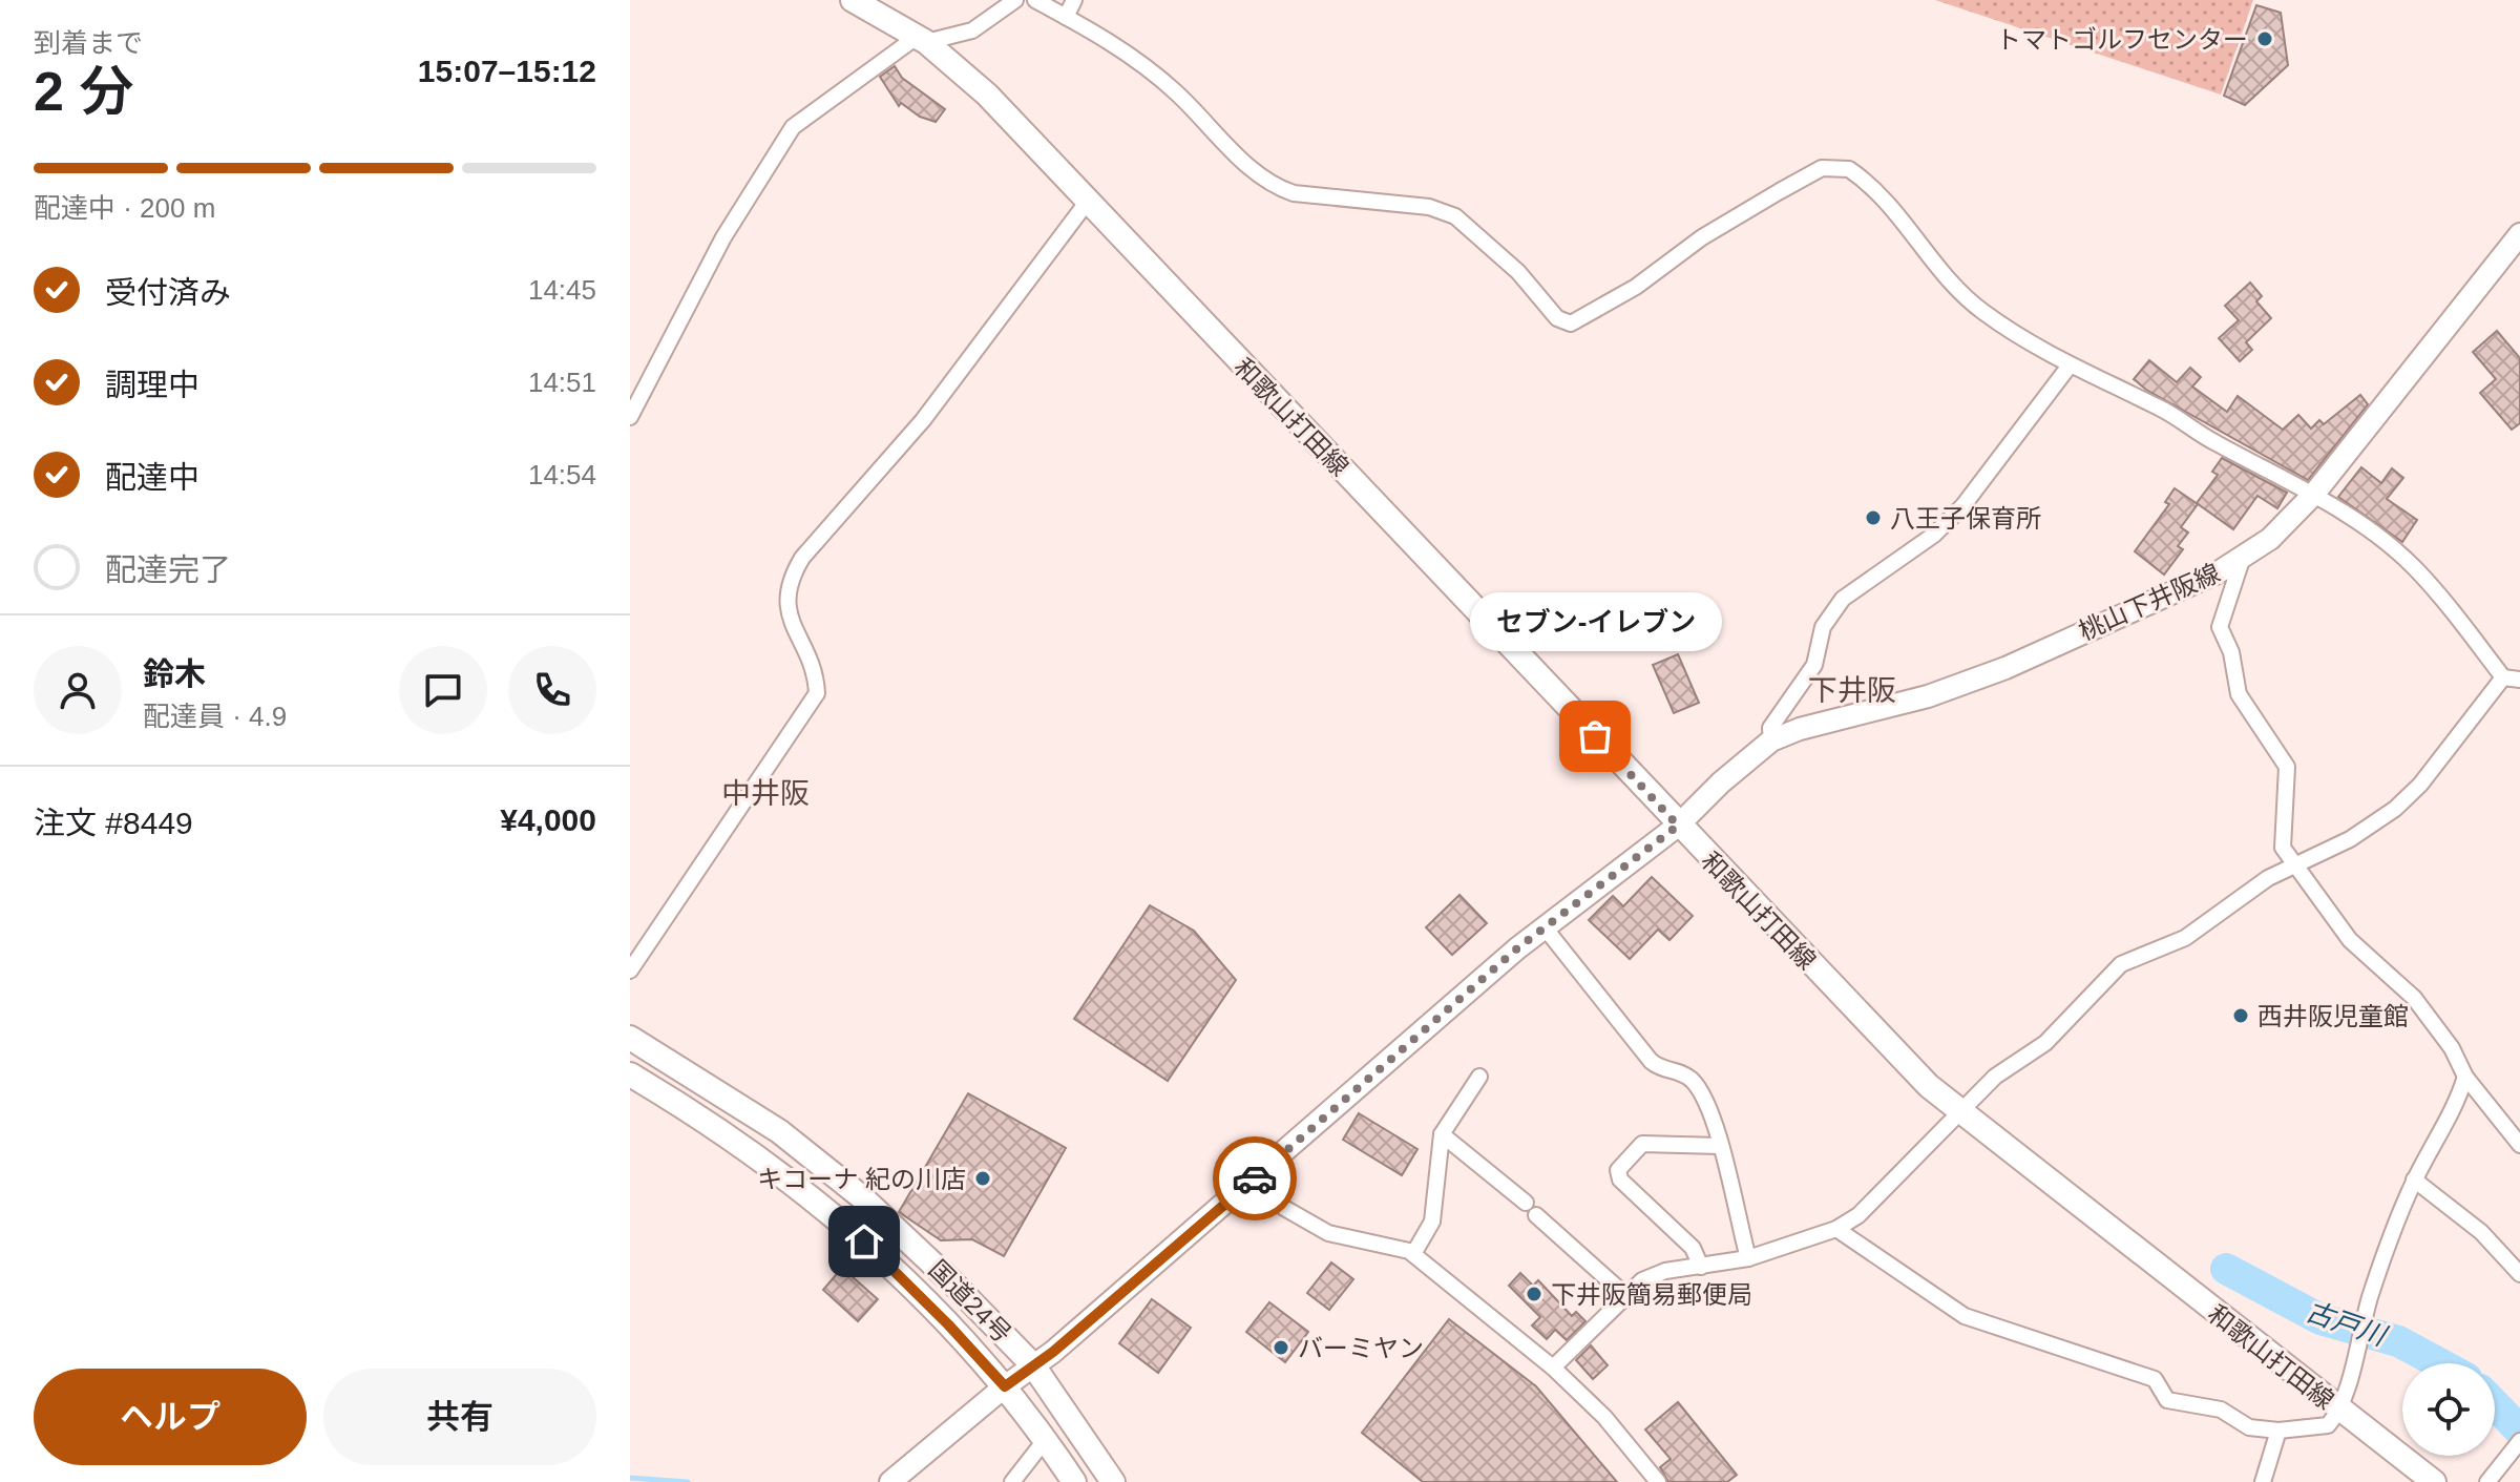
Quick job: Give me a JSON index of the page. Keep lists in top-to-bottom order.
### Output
{
  "streets": {
    "main road": ["和歌山打田線", "桃山下井阪線", "国道24号"]
  },
  "crossings": [
    ["和歌山打田線", "桃山下井阪線"],
    ["桃山下井阪線", "国道24号"]
  ],
  "districts": ["下井阪", "中井阪"],
  "water": ["古戸川"],
  "places": [
    "トマトゴルフセンター",
    "八王子保育所",
    "セブン-イレブン",
    "西井阪児童館",
    "キコーナ 紀の川店",
    "下井阪簡易郵便局",
    "バーミヤン"
  ],
  "page": {
    "heading": ["2 分", "到着まで", "15:07–15:12"],
    "panel": [
      "鈴木",
      "配達員 · 4.9",
      "注文 #8449",
      "¥4,000"
    ],
    "bar": "配達中 · 200 m",
    "list": [
      ["受付済み", "14:45"],
      ["調理中", "14:51"],
      ["配達中", "14:54"],
      "配達完了"
    ],
    "bubble": "セブン-イレブン",
    "buttons": ["ヘルプ", "共有"]
  }
}
